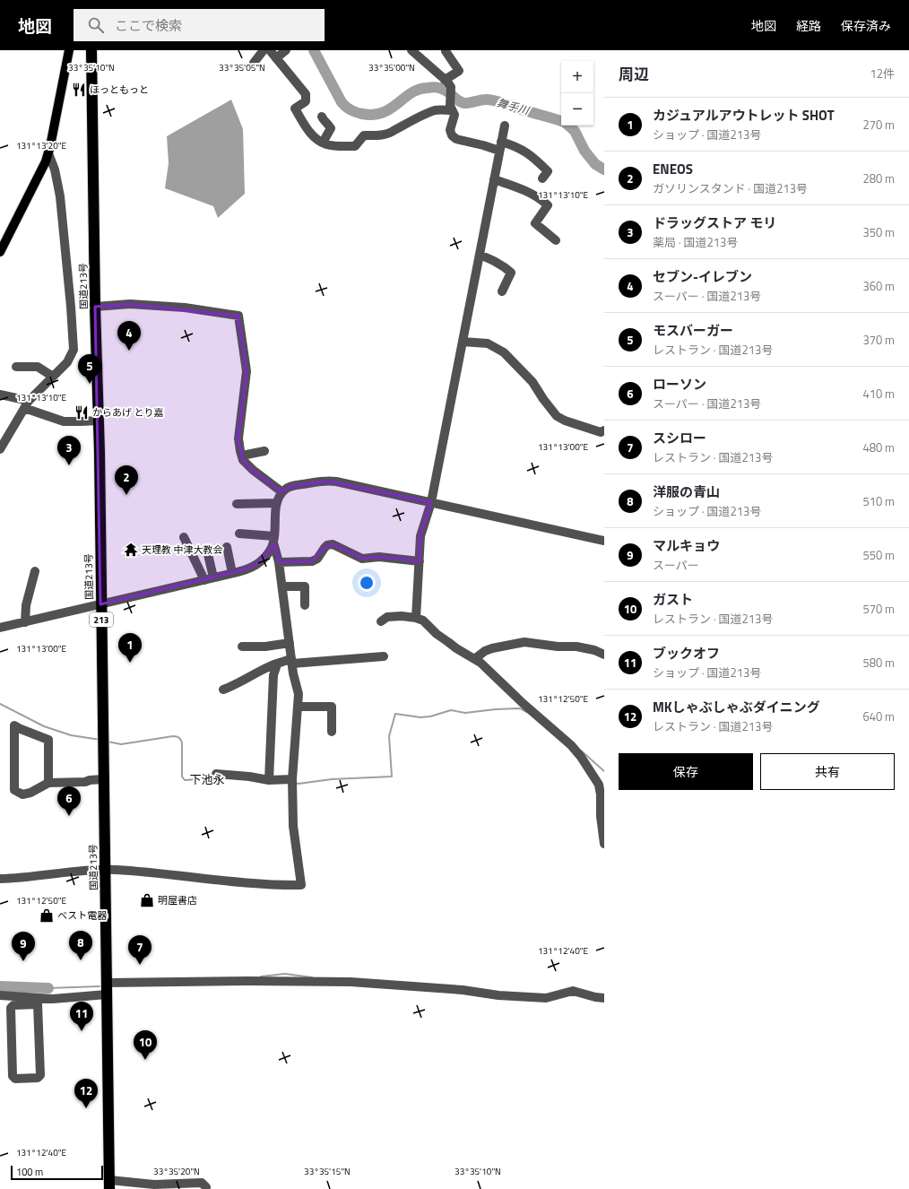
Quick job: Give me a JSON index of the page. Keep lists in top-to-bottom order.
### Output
{
  "streets": {
    "highway": ["国道213号", "213"]
  },
  "districts": ["下池永"],
  "water": ["舞手川"],
  "places": {
    "restaurant": ["ほっともっと", "からあげ とり嘉"],
    "temple": ["天理教 中津大教会"],
    "shop": ["明屋書店", "ベスト電器"]
  },
  "scale_bar": "100 m",
  "page": {
    "header": "地図",
    "search": "ここで検索",
    "nav": ["地図", "経路", "保存済み"],
    "heading": ["周辺", "12件"],
    "map_buttons": ["+", "−"],
    "list": [
      {
        "mark": "1",
        "name": "カジュアルアウトレット SHOT",
        "note": "ショップ · 国道213号",
        "value": "270 m"
      },
      {
        "mark": "2",
        "name": "ENEOS",
        "note": "ガソリンスタンド · 国道213号",
        "value": "280 m"
      },
      {
        "mark": "3",
        "name": "ドラッグストア モリ",
        "note": "薬局 · 国道213号",
        "value": "350 m"
      },
      {
        "mark": "4",
        "name": "セブン-イレブン",
        "note": "スーパー · 国道213号",
        "value": "360 m"
      },
      {
        "mark": "5",
        "name": "モスバーガー",
        "note": "レストラン · 国道213号",
        "value": "370 m"
      },
      {
        "mark": "6",
        "name": "ローソン",
        "note": "スーパー · 国道213号",
        "value": "410 m"
      },
      {
        "mark": "7",
        "name": "スシロー",
        "note": "レストラン · 国道213号",
        "value": "480 m"
      },
      {
        "mark": "8",
        "name": "洋服の青山",
        "note": "ショップ · 国道213号",
        "value": "510 m"
      },
      {
        "mark": "9",
        "name": "マルキョウ",
        "note": "スーパー",
        "value": "550 m"
      },
      {
        "mark": "10",
        "name": "ガスト",
        "note": "レストラン · 国道213号",
        "value": "570 m"
      },
      {
        "mark": "11",
        "name": "ブックオフ",
        "note": "ショップ · 国道213号",
        "value": "580 m"
      },
      {
        "mark": "12",
        "name": "MKしゃぶしゃぶダイニング",
        "note": "レストラン · 国道213号",
        "value": "640 m"
      }
    ],
    "pins": [
      "4",
      "5",
      "3",
      "2",
      "1",
      "6",
      "8",
      "9",
      "7",
      "11",
      "10",
      "12"
    ],
    "buttons": ["保存", "共有"],
    "scale": "100 m"
  },
  "coordinates": [
    "33°35'10\"N",
    "33°35'05\"N",
    "33°35'00\"N",
    "131°13'20\"E",
    "131°13'10\"E",
    "131°13'00\"E",
    "131°12'50\"E",
    "131°12'40\"E",
    "33°35'20\"N",
    "33°35'15\"N"
  ]
}
